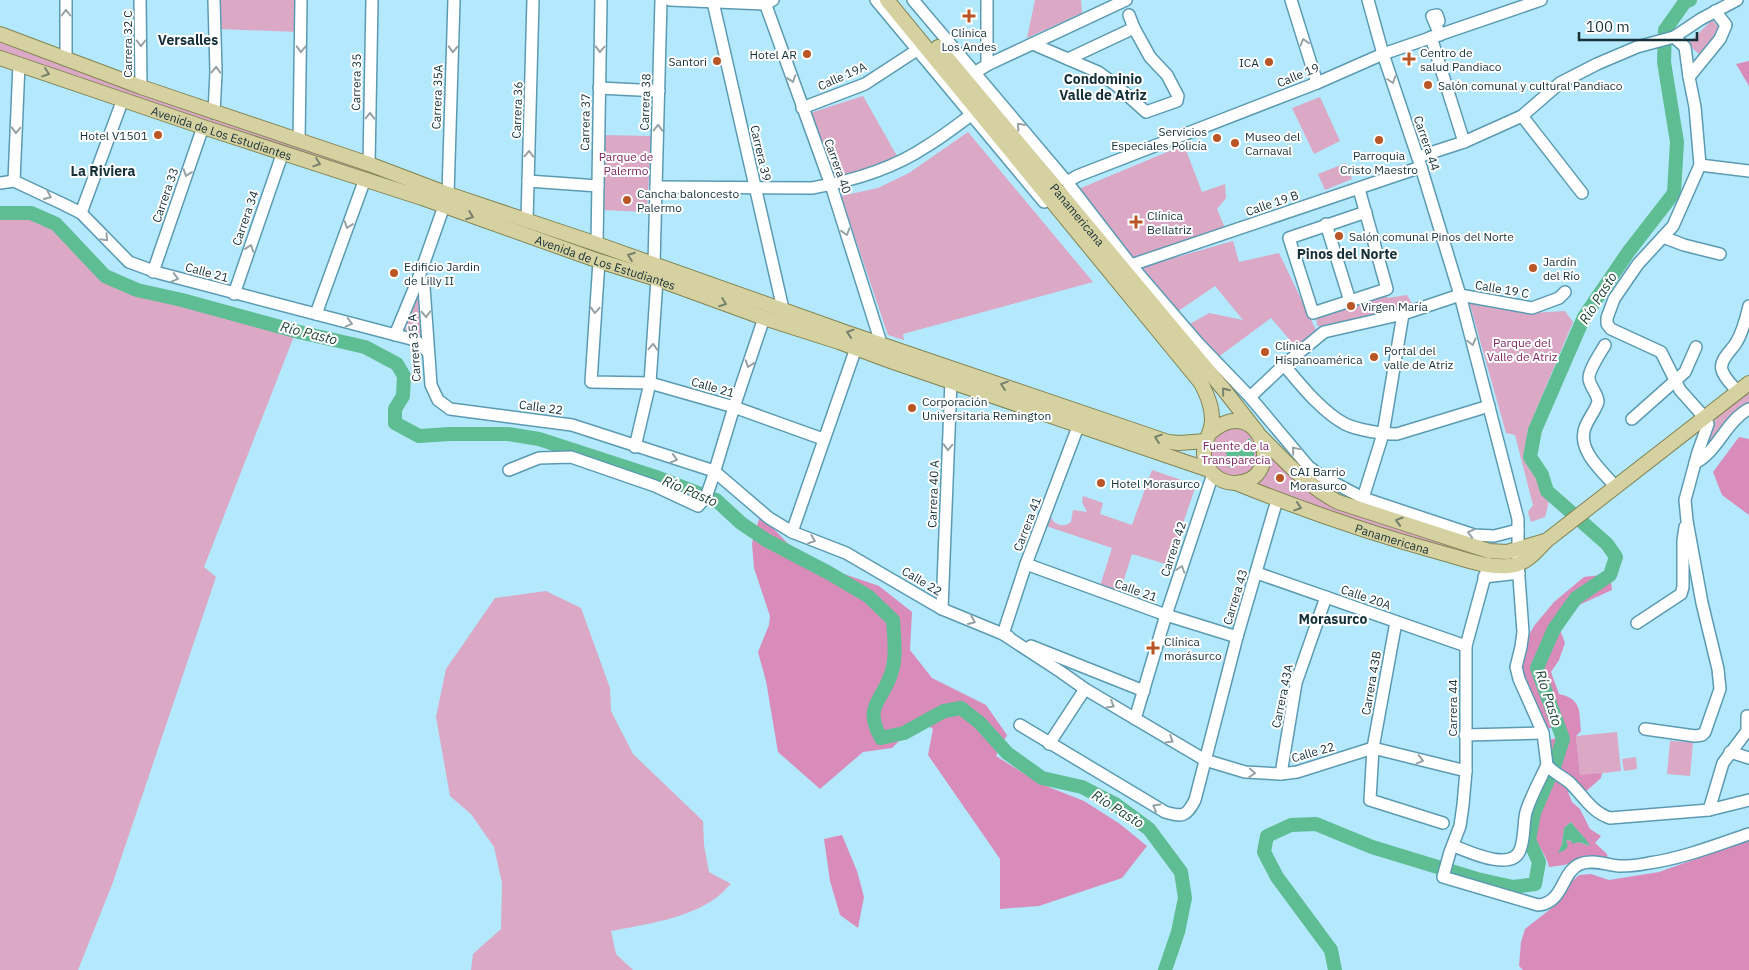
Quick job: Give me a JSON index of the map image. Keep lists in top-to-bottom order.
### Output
{
  "streets": {
    "main road": ["Avenida de Los Estudiantes", "Panamericana"],
    "street": [
      "Carrera 32 C",
      "Calle 19",
      "Calle 19A",
      "Carrera 35",
      "Carrera 35A",
      "Carrera 38",
      "Carrera 36",
      "Carrera 37",
      "Carrera 44",
      "Carrera 39",
      "Carrera 40",
      "Carrera 33",
      "Calle 19 B",
      "Carrera 34",
      "Calle 21",
      "Calle 19 C",
      "Carrera 35 A",
      "Calle 22",
      "Carrera 40 A",
      "Carrera 41",
      "Carrera 42",
      "Carrera 43",
      "Calle 20A",
      "Carrera 43B",
      "Carrera 43A"
    ]
  },
  "crossings": [
    ["Carrera 32 C", "Avenida de Los Estudiantes"],
    ["Calle 19", "Carrera 44"],
    ["Calle 19A", "Carrera 40"],
    ["Carrera 35", "Avenida de Los Estudiantes"],
    ["Carrera 35A", "Avenida de Los Estudiantes"],
    ["Carrera 35A", "Carrera 35 A"],
    ["Carrera 38", "Avenida de Los Estudiantes"],
    ["Carrera 36", "Avenida de Los Estudiantes"],
    ["Carrera 37", "Avenida de Los Estudiantes"],
    ["Avenida de Los Estudiantes", "Carrera 39"],
    ["Avenida de Los Estudiantes", "Carrera 40"],
    ["Avenida de Los Estudiantes", "Carrera 33"],
    ["Avenida de Los Estudiantes", "Panamericana"],
    ["Avenida de Los Estudiantes", "Carrera 34"],
    ["Avenida de Los Estudiantes", "Calle 21"],
    ["Avenida de Los Estudiantes", "Carrera 35 A"],
    ["Avenida de Los Estudiantes", "Carrera 40 A"],
    ["Avenida de Los Estudiantes", "Carrera 41"],
    ["Avenida de Los Estudiantes", "Carrera 42"],
    ["Carrera 44", "Calle 19 B"],
    ["Carrera 44", "Panamericana"],
    ["Carrera 44", "Calle 19 C"],
    ["Carrera 44", "Calle 20A"],
    ["Carrera 33", "Calle 21"],
    ["Panamericana", "Carrera 42"],
    ["Panamericana", "Carrera 43"],
    ["Carrera 34", "Calle 21"],
    ["Calle 21", "Carrera 35 A"],
    ["Calle 21", "Carrera 41"],
    ["Calle 21", "Carrera 42"],
    ["Calle 21", "Carrera 43"],
    ["Carrera 35 A", "Calle 22"],
    ["Calle 22", "Carrera 40 A"],
    ["Calle 22", "Carrera 41"],
    ["Calle 22", "Carrera 42"],
    ["Calle 22", "Carrera 43"],
    ["Calle 22", "Carrera 43B"],
    ["Calle 22", "Carrera 43A"],
    ["Carrera 43", "Calle 20A"],
    ["Calle 20A", "Carrera 43B"],
    ["Calle 20A", "Carrera 43A"]
  ],
  "one_way": [
    "Carrera 35A",
    "Carrera 38",
    "Carrera 36",
    "Carrera 37",
    "Carrera 40",
    "Calle 21",
    "Calle 22",
    "Carrera 40 A",
    "Carrera 42"
  ],
  "districts": [
    "Versalles",
    "Condominio Valle de Atriz",
    "La Riviera",
    "Pinos del Norte",
    "Morasurco"
  ],
  "water": ["Río Pasto"],
  "parks": ["Parque de Palermo", "Parque del Valle de Atriz", "Fuente de la Transparecia"],
  "places": {
    "health": [
      "Clínica Los Andes",
      "Centro de salud Pandiaco",
      "Clínica Bellatriz",
      "Clínica morásurco"
    ],
    "other": [
      "Hotel AR",
      "Santori",
      "ICA",
      "Salón comunal y cultural Pandiaco",
      "Hotel V1501",
      "Servicios Especiales Policía",
      "Parroquia Cristo Maestro",
      "Museo del Carnaval",
      "Cancha baloncesto Palermo",
      "Salón comunal Pinos del Norte",
      "Jardín del Río",
      "Edificio Jardin de Lilly II",
      "Virgen María",
      "Clínica Hispanoamérica",
      "Portal del valle de Atriz",
      "Corporación Universitaria Remington",
      "CAI Barrio Morasurco",
      "Hotel Morasurco"
    ]
  },
  "scale_bar": "100 m"
}
